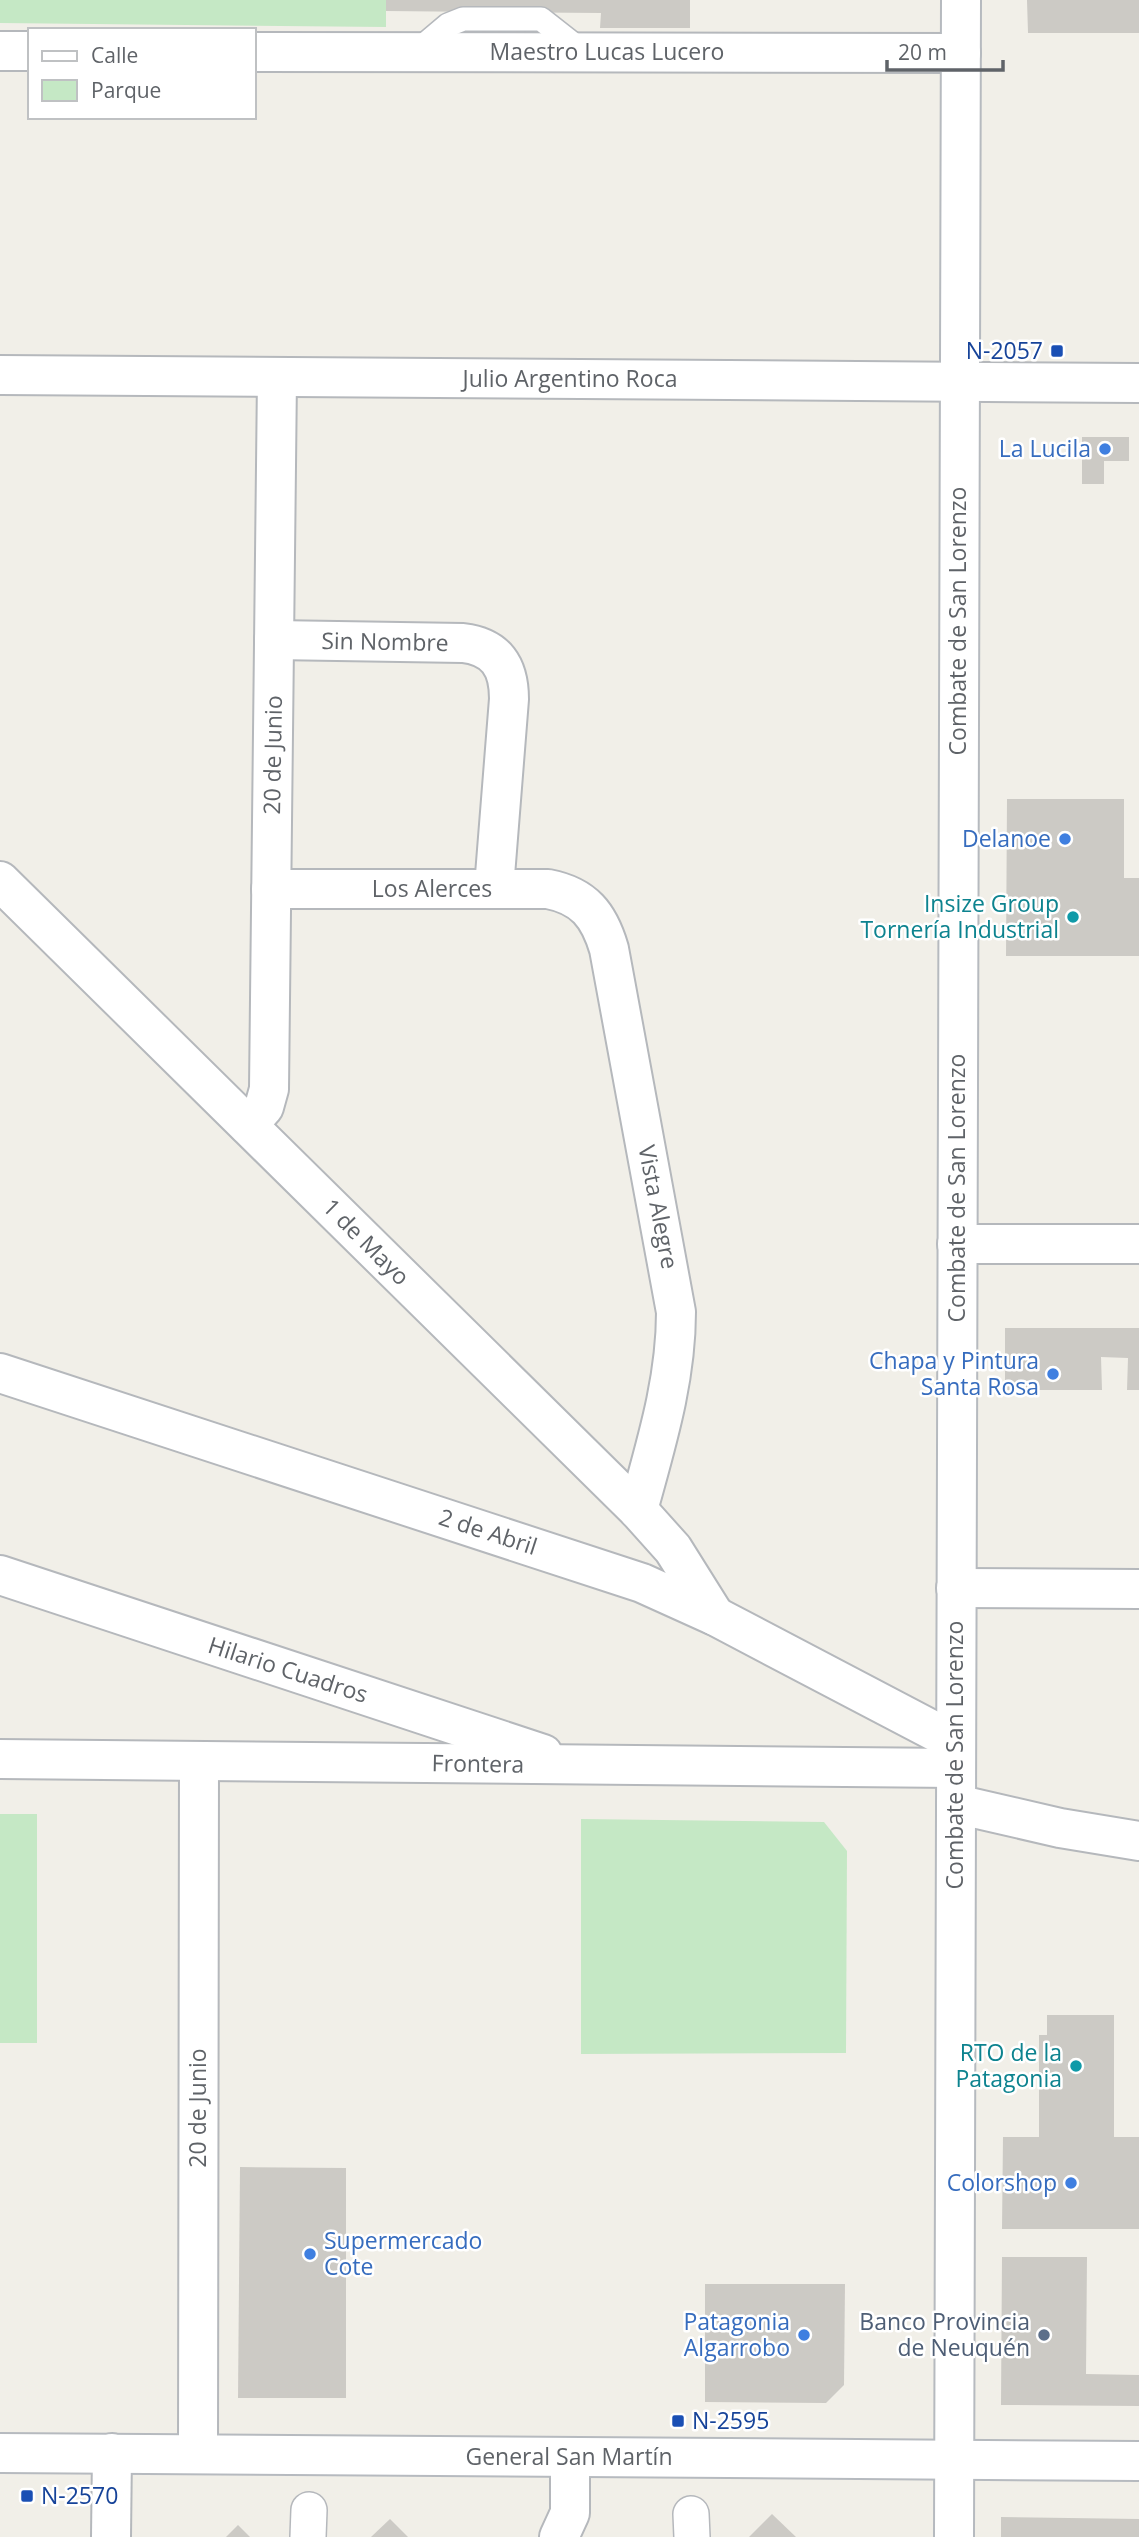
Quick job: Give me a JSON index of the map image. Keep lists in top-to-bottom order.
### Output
{
  "streets": {
    "street": [
      "Maestro Lucas Lucero",
      "Julio Argentino Roca",
      "Combate de San Lorenzo",
      "Sin Nombre",
      "20 de Junio",
      "Los Alerces",
      "Vista Alegre",
      "1 de Mayo",
      "2 de Abril",
      "Hilario Cuadros",
      "Frontera",
      "General San Martín"
    ]
  },
  "crossings": [
    ["Maestro Lucas Lucero", "Combate de San Lorenzo"],
    ["Julio Argentino Roca", "Combate de San Lorenzo"],
    ["Julio Argentino Roca", "20 de Junio"],
    ["Combate de San Lorenzo", "2 de Abril"],
    ["Combate de San Lorenzo", "Frontera"],
    ["Combate de San Lorenzo", "General San Martín"],
    ["Sin Nombre", "20 de Junio"],
    ["Sin Nombre", "Los Alerces"],
    ["20 de Junio", "Los Alerces"],
    ["20 de Junio", "1 de Mayo"],
    ["20 de Junio", "Frontera"],
    ["20 de Junio", "General San Martín"],
    ["Los Alerces", "Vista Alegre"],
    ["Vista Alegre", "1 de Mayo"],
    ["1 de Mayo", "2 de Abril"],
    ["2 de Abril", "Frontera"],
    ["Hilario Cuadros", "Frontera"]
  ],
  "places": {
    "transit": ["N-2057", "N-2595", "N-2570"],
    "other": [
      "La Lucila",
      "Delanoe",
      "Insize Group Tornería Industrial",
      "Chapa y Pintura Santa Rosa",
      "RTO de la Patagonia",
      "Colorshop",
      "Supermercado Cote",
      "Patagonia Algarrobo",
      "Banco Provincia de Neuquén"
    ]
  },
  "legend": ["Calle", "Parque"],
  "scale_bar": "20 m"
}
